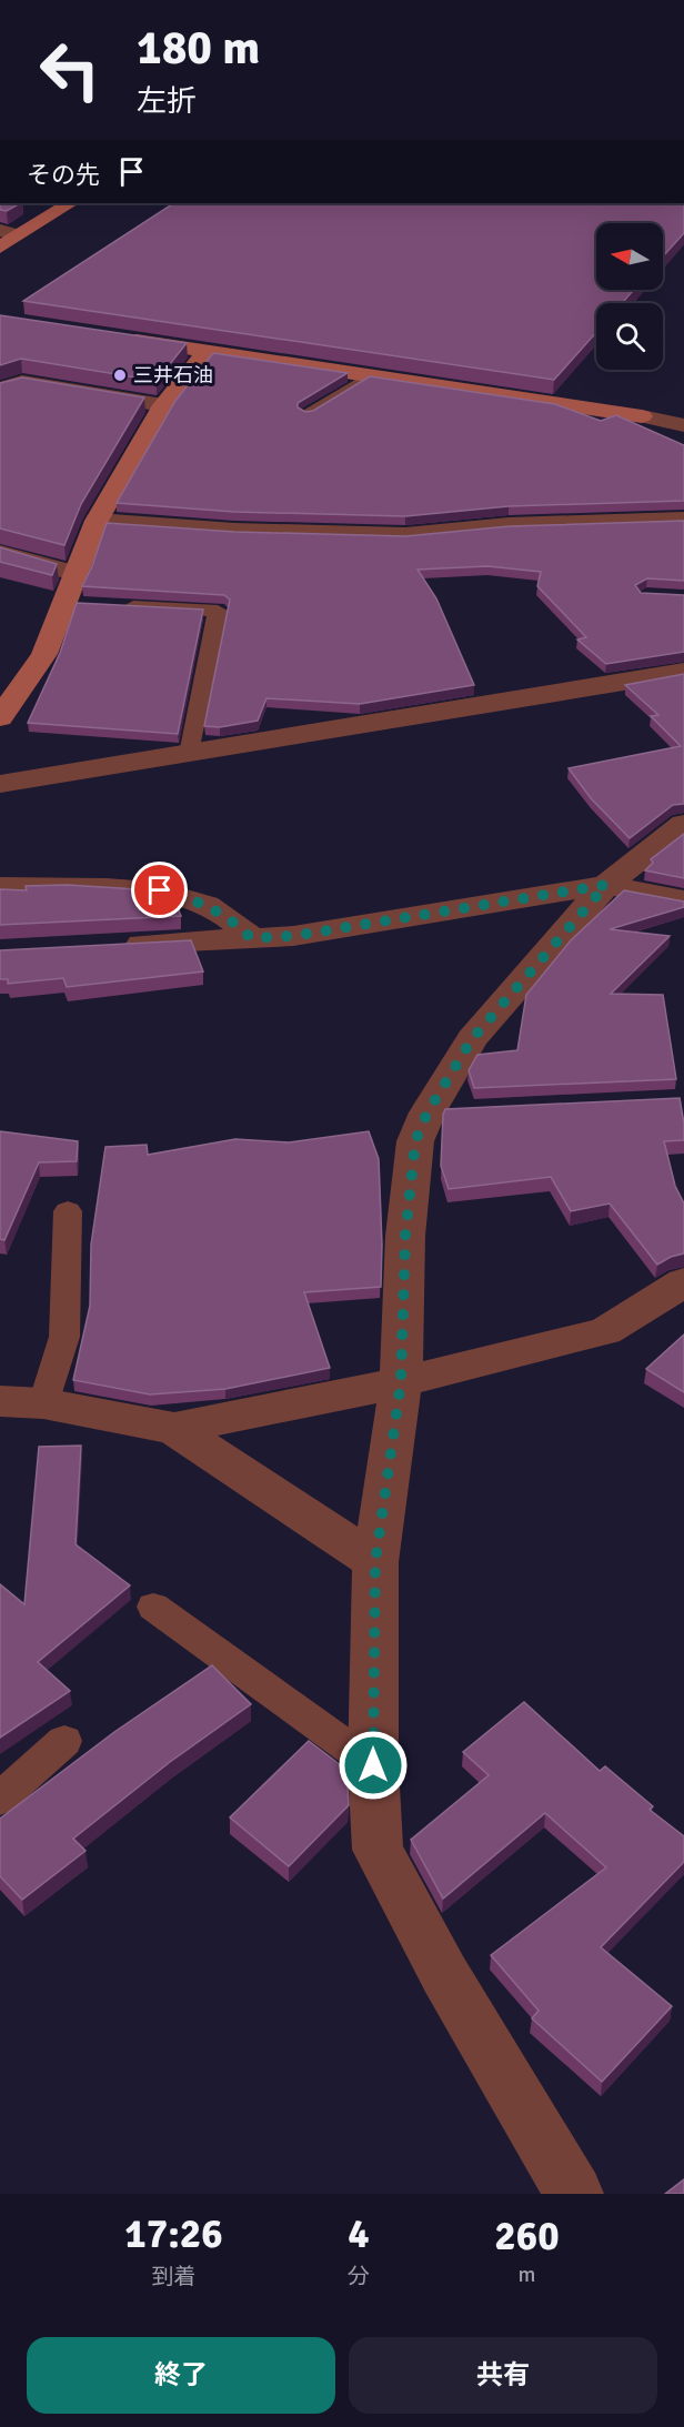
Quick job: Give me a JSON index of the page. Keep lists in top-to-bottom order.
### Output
{
  "places": ["三井石油"],
  "north": "left",
  "page": {
    "turn": ["180 m", "左折"],
    "then": "その先",
    "eta": [
      "17:26",
      "到着",
      "4",
      "分",
      "260",
      "m"
    ],
    "buttons": ["終了", "共有"]
  }
}
